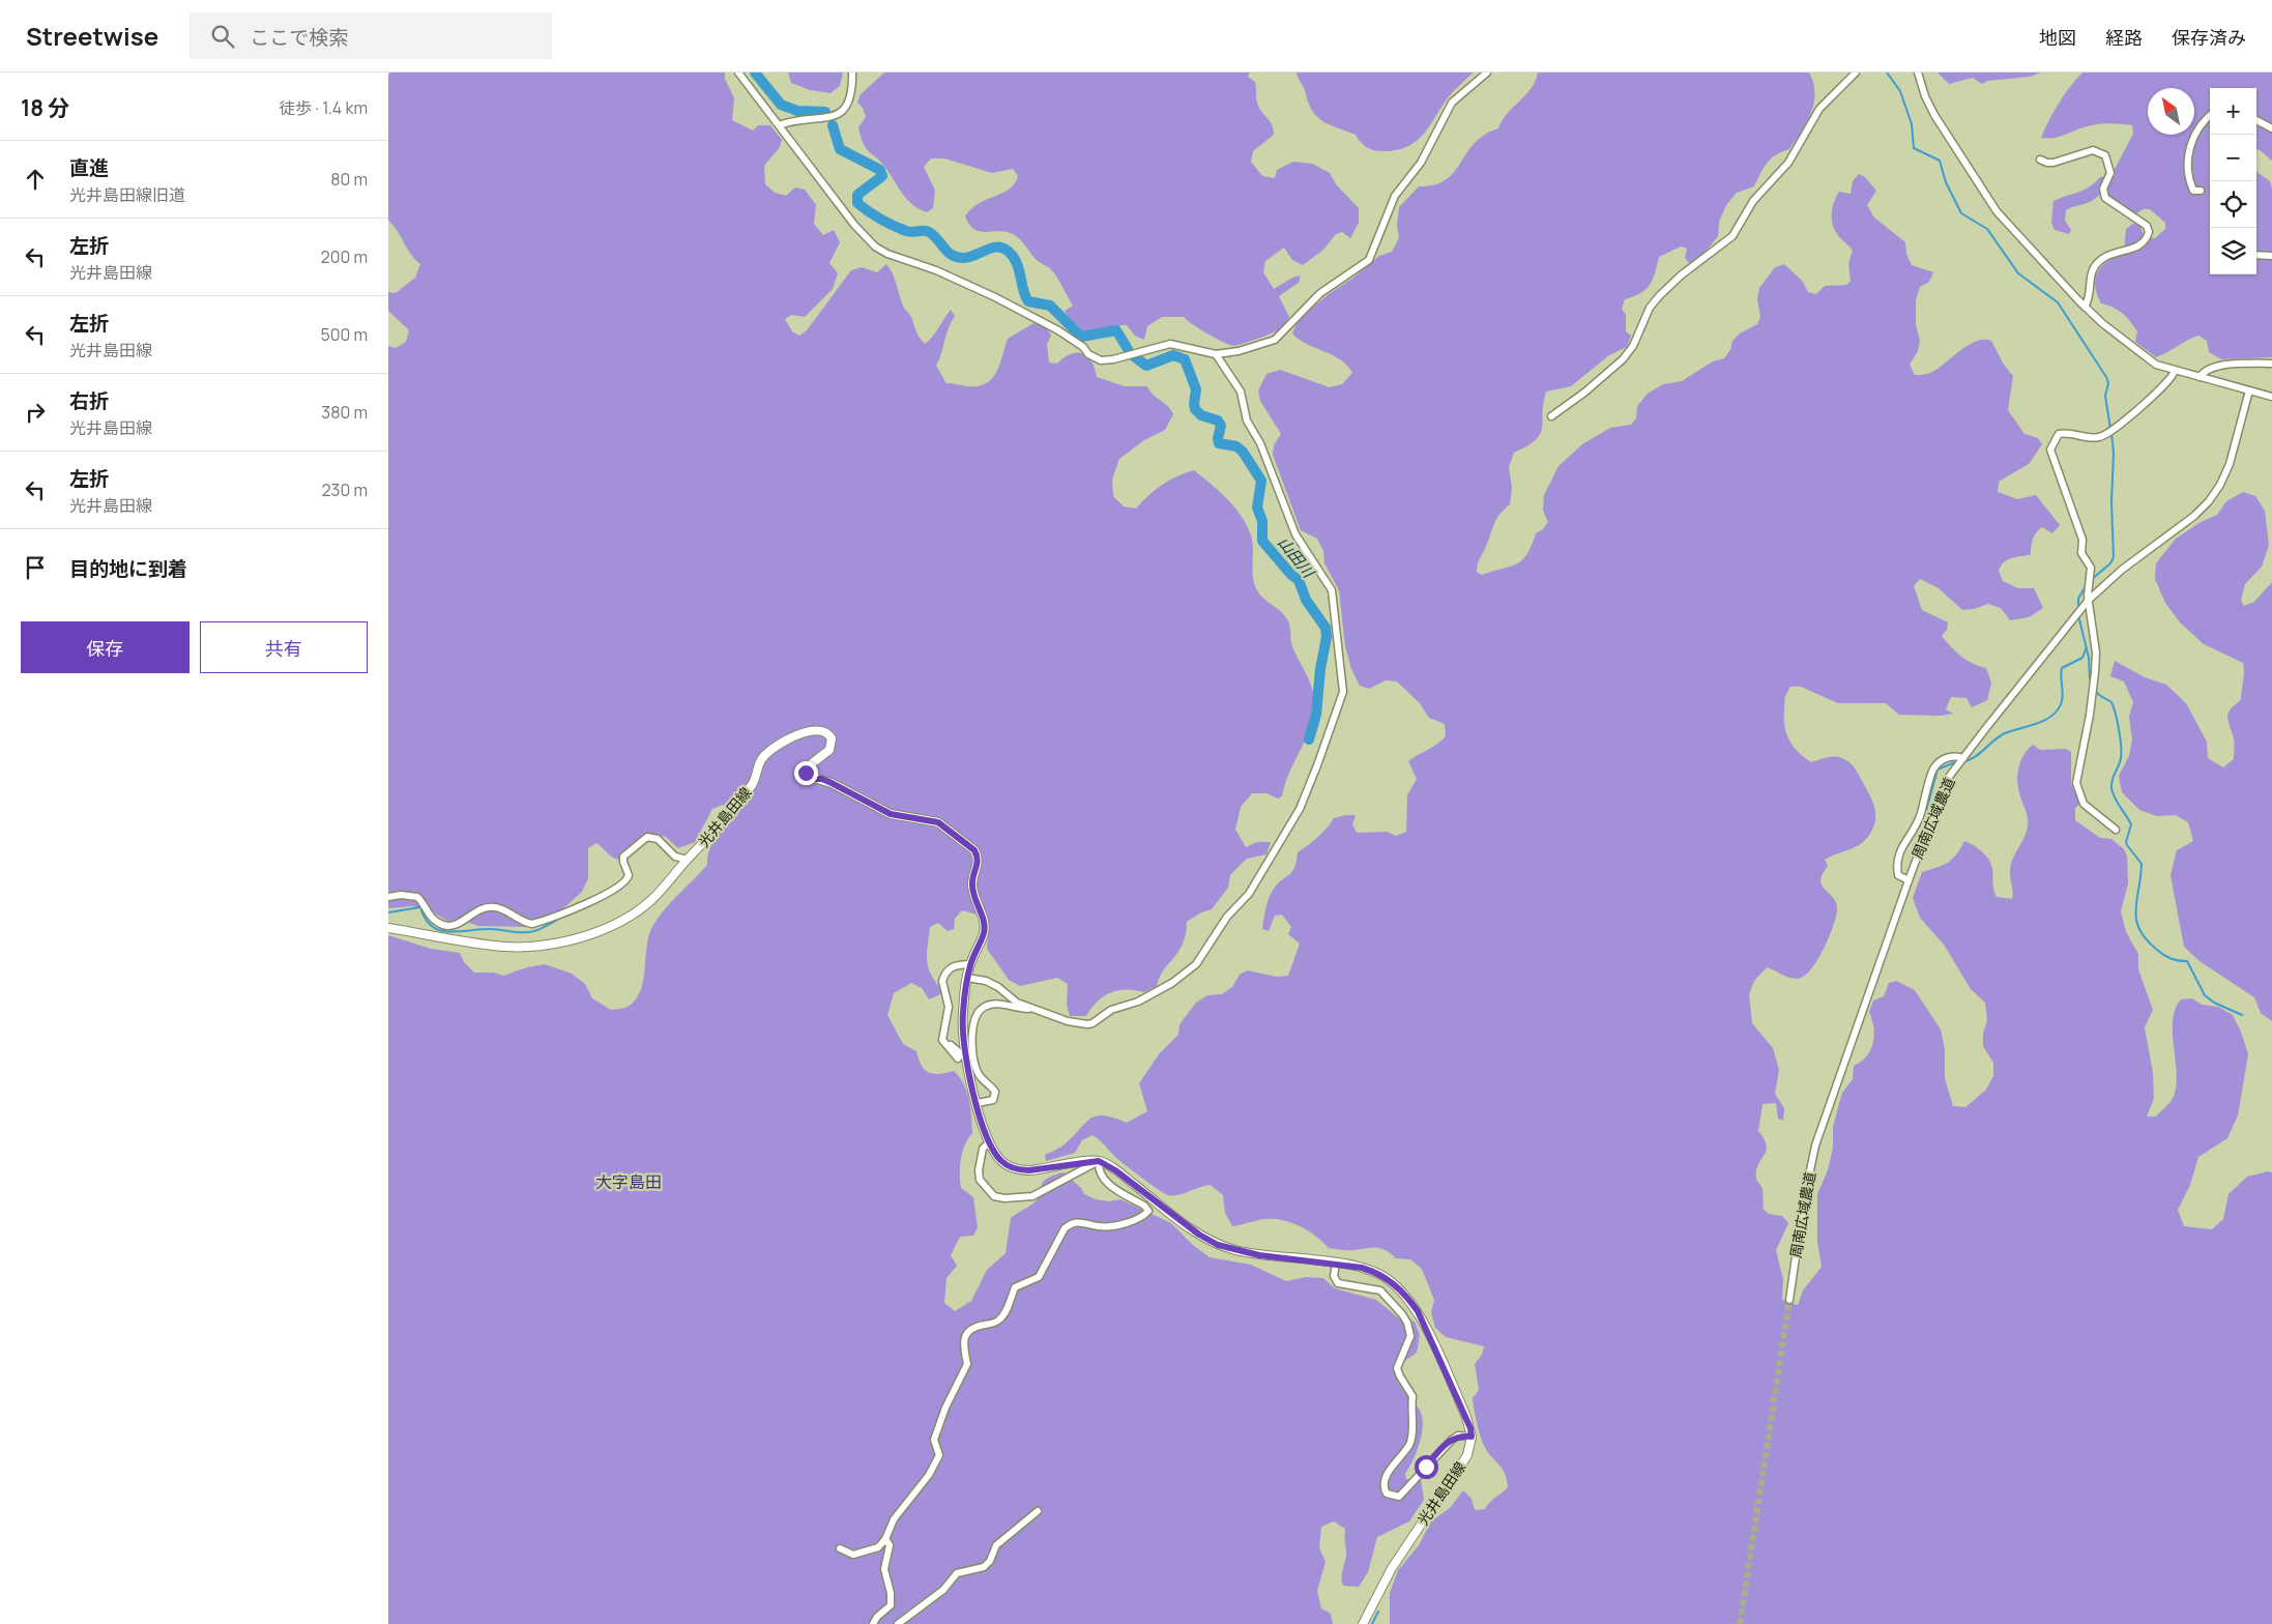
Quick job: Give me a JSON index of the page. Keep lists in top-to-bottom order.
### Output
{
  "streets": {
    "main road": ["光井島田線"],
    "street": ["周南広域農道"]
  },
  "districts": ["大字島田"],
  "water": ["山田川"],
  "north": "top left",
  "page": {
    "header": "Streetwise",
    "search": "ここで検索",
    "nav": ["地図", "経路", "保存済み"],
    "heading": ["18 分", "徒歩 · 1.4 km"],
    "map_buttons": ["+", "−"],
    "list": [
      ["直進", "光井島田線旧道", "80 m"],
      ["左折", "光井島田線", "200 m"],
      ["左折", "光井島田線", "500 m"],
      ["右折", "光井島田線", "380 m"],
      ["左折", "光井島田線", "230 m"],
      "目的地に到着"
    ],
    "buttons": ["保存", "共有"]
  }
}
